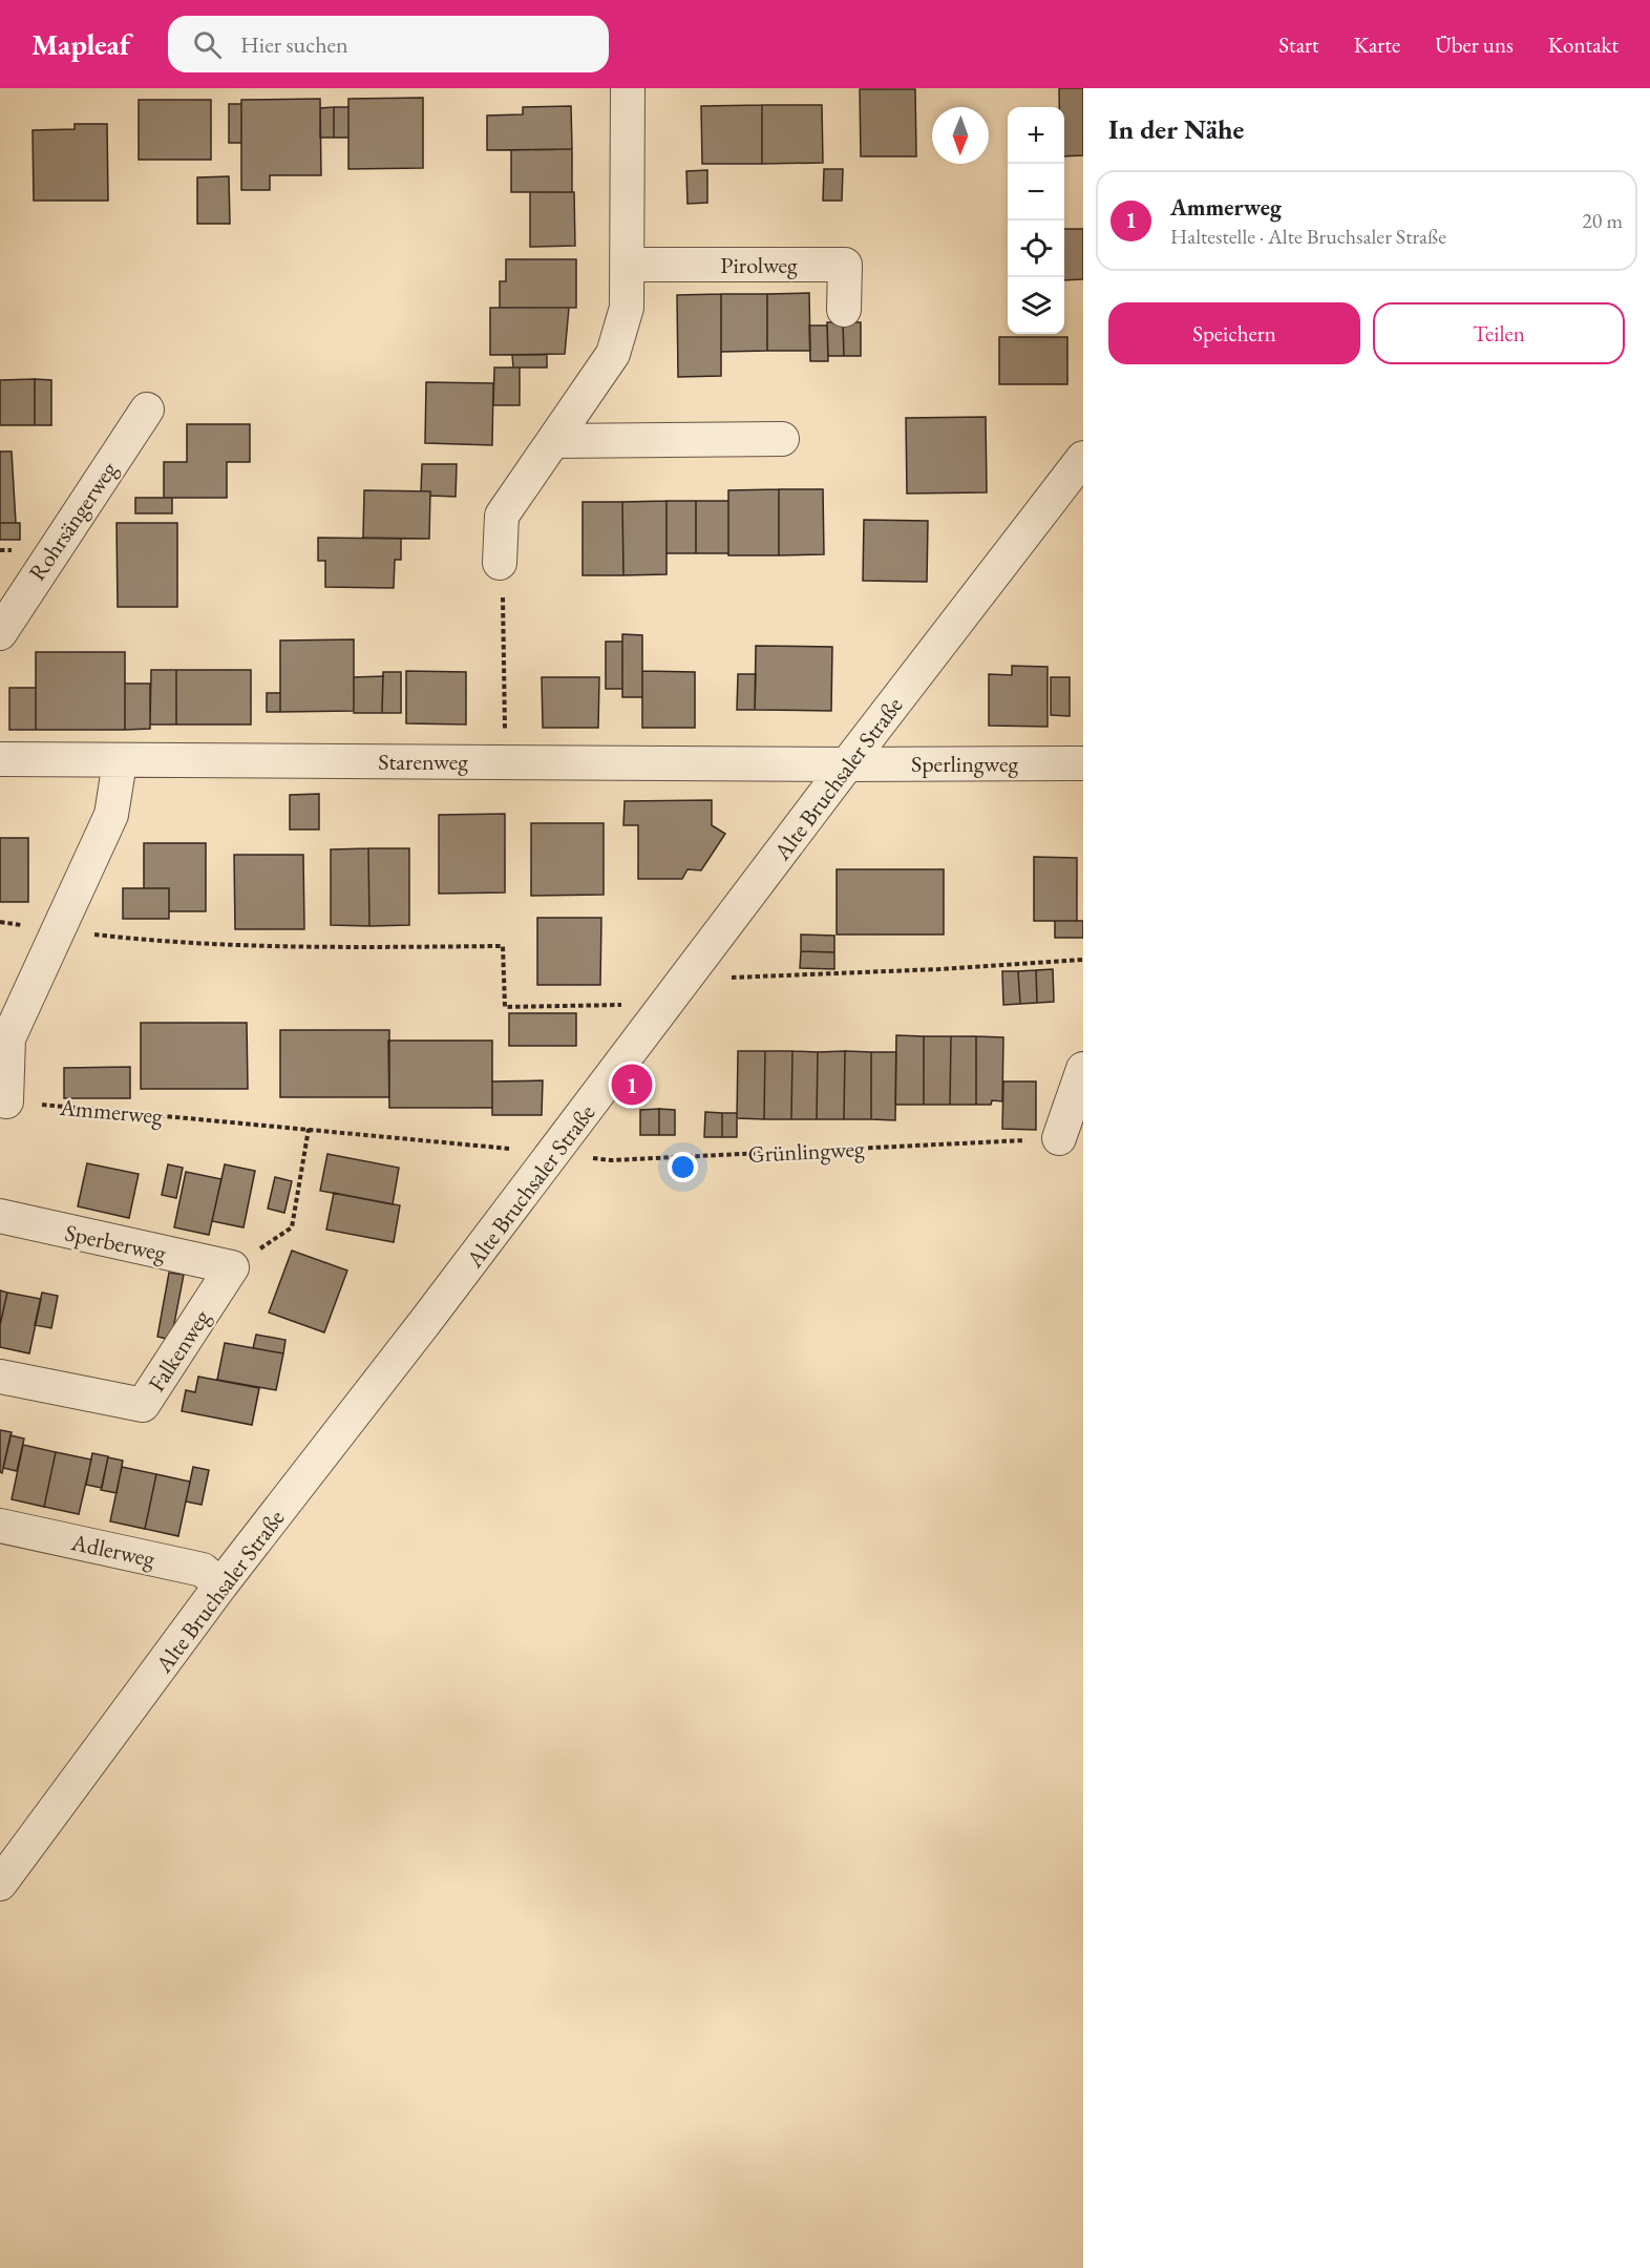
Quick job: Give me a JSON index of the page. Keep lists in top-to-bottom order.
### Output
{
  "streets": {
    "street": [
      "Pirolweg",
      "Rohrsängerweg",
      "Starenweg",
      "Sperlingweg",
      "Alte Bruchsaler Straße",
      "Sperberweg",
      "Falkenweg",
      "Adlerweg"
    ],
    "path": ["Ammerweg", "Grünlingweg"]
  },
  "crossings": [
    ["Starenweg", "Sperlingweg"],
    ["Starenweg", "Alte Bruchsaler Straße"],
    ["Sperlingweg", "Alte Bruchsaler Straße"],
    ["Alte Bruchsaler Straße", "Ammerweg"],
    ["Alte Bruchsaler Straße", "Grünlingweg"],
    ["Alte Bruchsaler Straße", "Adlerweg"],
    ["Ammerweg", "Grünlingweg"],
    ["Sperberweg", "Falkenweg"]
  ],
  "north": "bottom",
  "page": {
    "header": "Mapleaf",
    "search": "Hier suchen",
    "nav": [
      "Start",
      "Karte",
      "Über uns",
      "Kontakt"
    ],
    "heading": "In der Nähe",
    "map_buttons": ["+", "−"],
    "list": [
      {
        "mark": "1",
        "name": "Ammerweg",
        "note": "Haltestelle · Alte Bruchsaler Straße",
        "value": "20 m"
      }
    ],
    "buttons": ["Speichern", "Teilen"],
    "pins": "1"
  }
}
